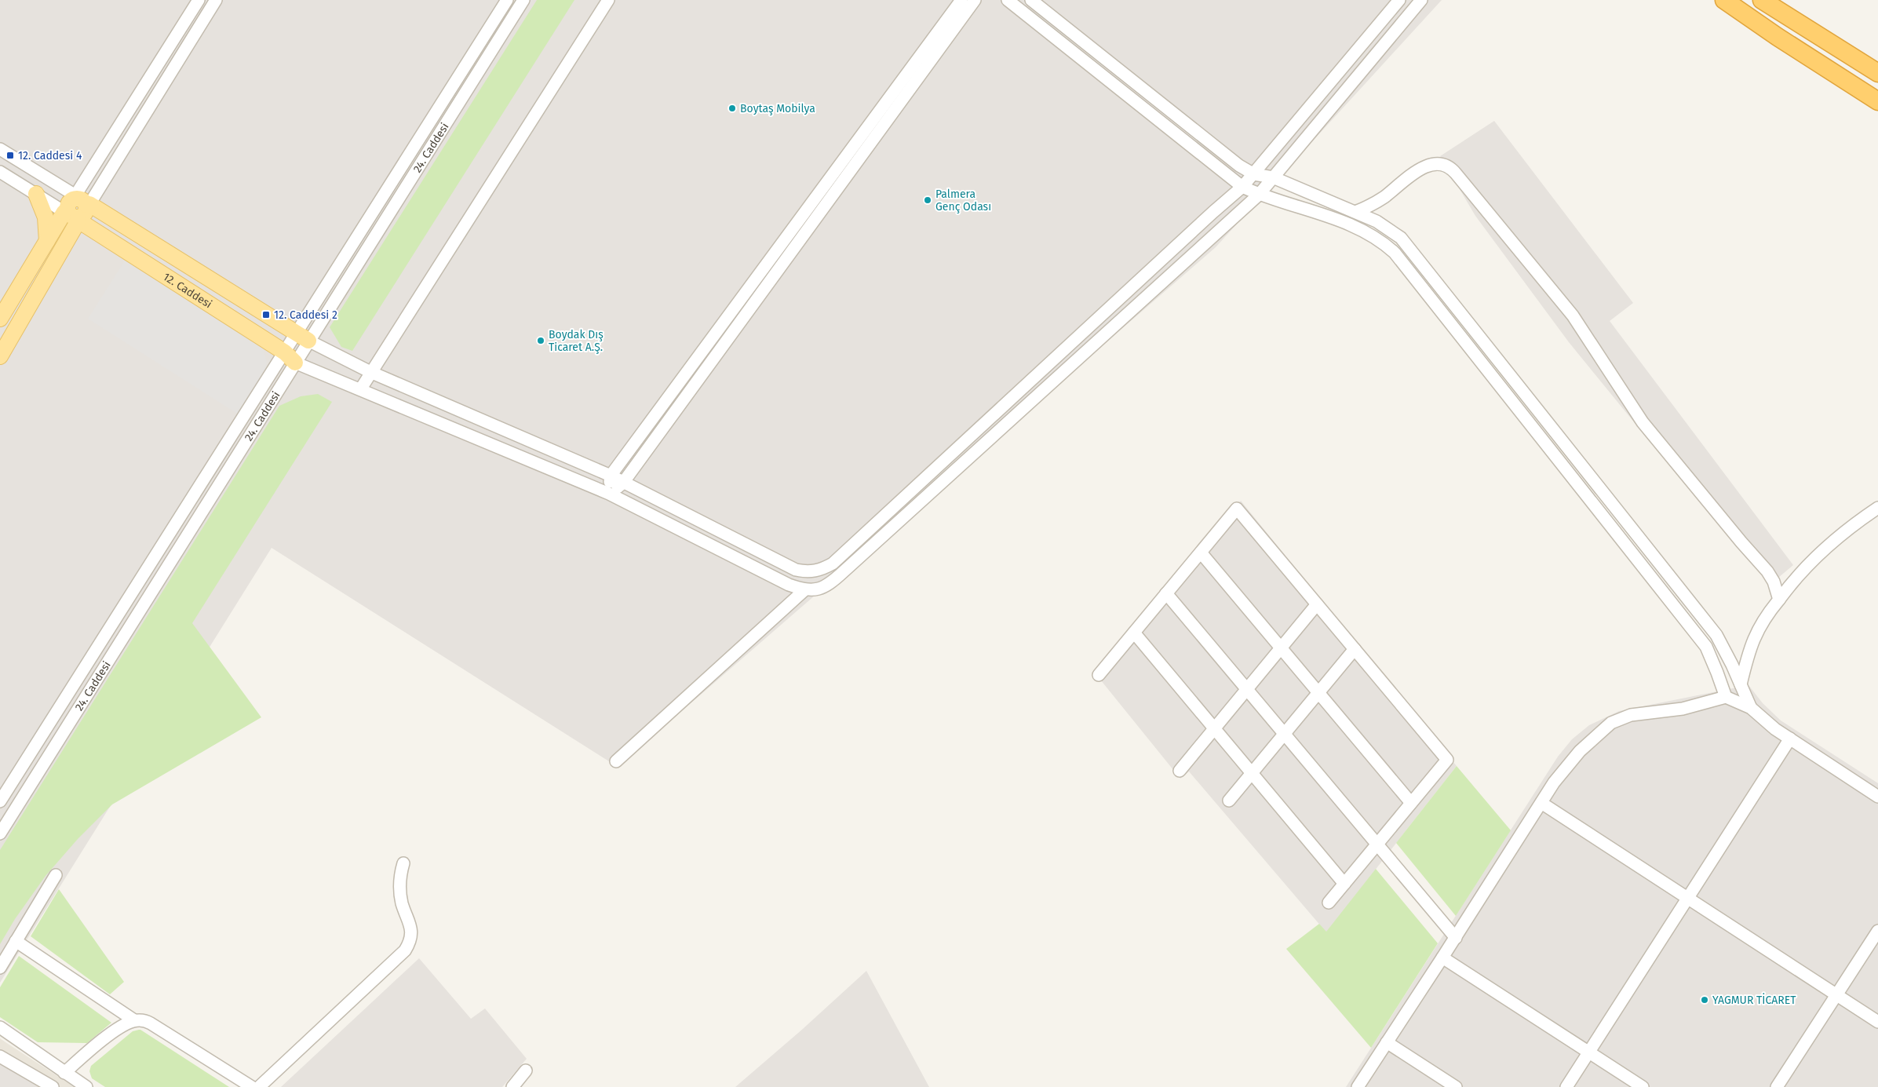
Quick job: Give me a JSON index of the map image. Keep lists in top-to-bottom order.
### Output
{
  "streets": {
    "main road": ["12. Caddesi"],
    "street": ["24. Caddesi"]
  },
  "crossings": [
    ["24. Caddesi", "12. Caddesi"]
  ],
  "places": {
    "other": [
      "Boytaş Mobilya",
      "Palmera Genç Odası",
      "Boydak Dış Ticaret A.Ş.",
      "YAGMUR TİCARET"
    ],
    "transit": ["12. Caddesi 4", "12. Caddesi 2"]
  }
}
